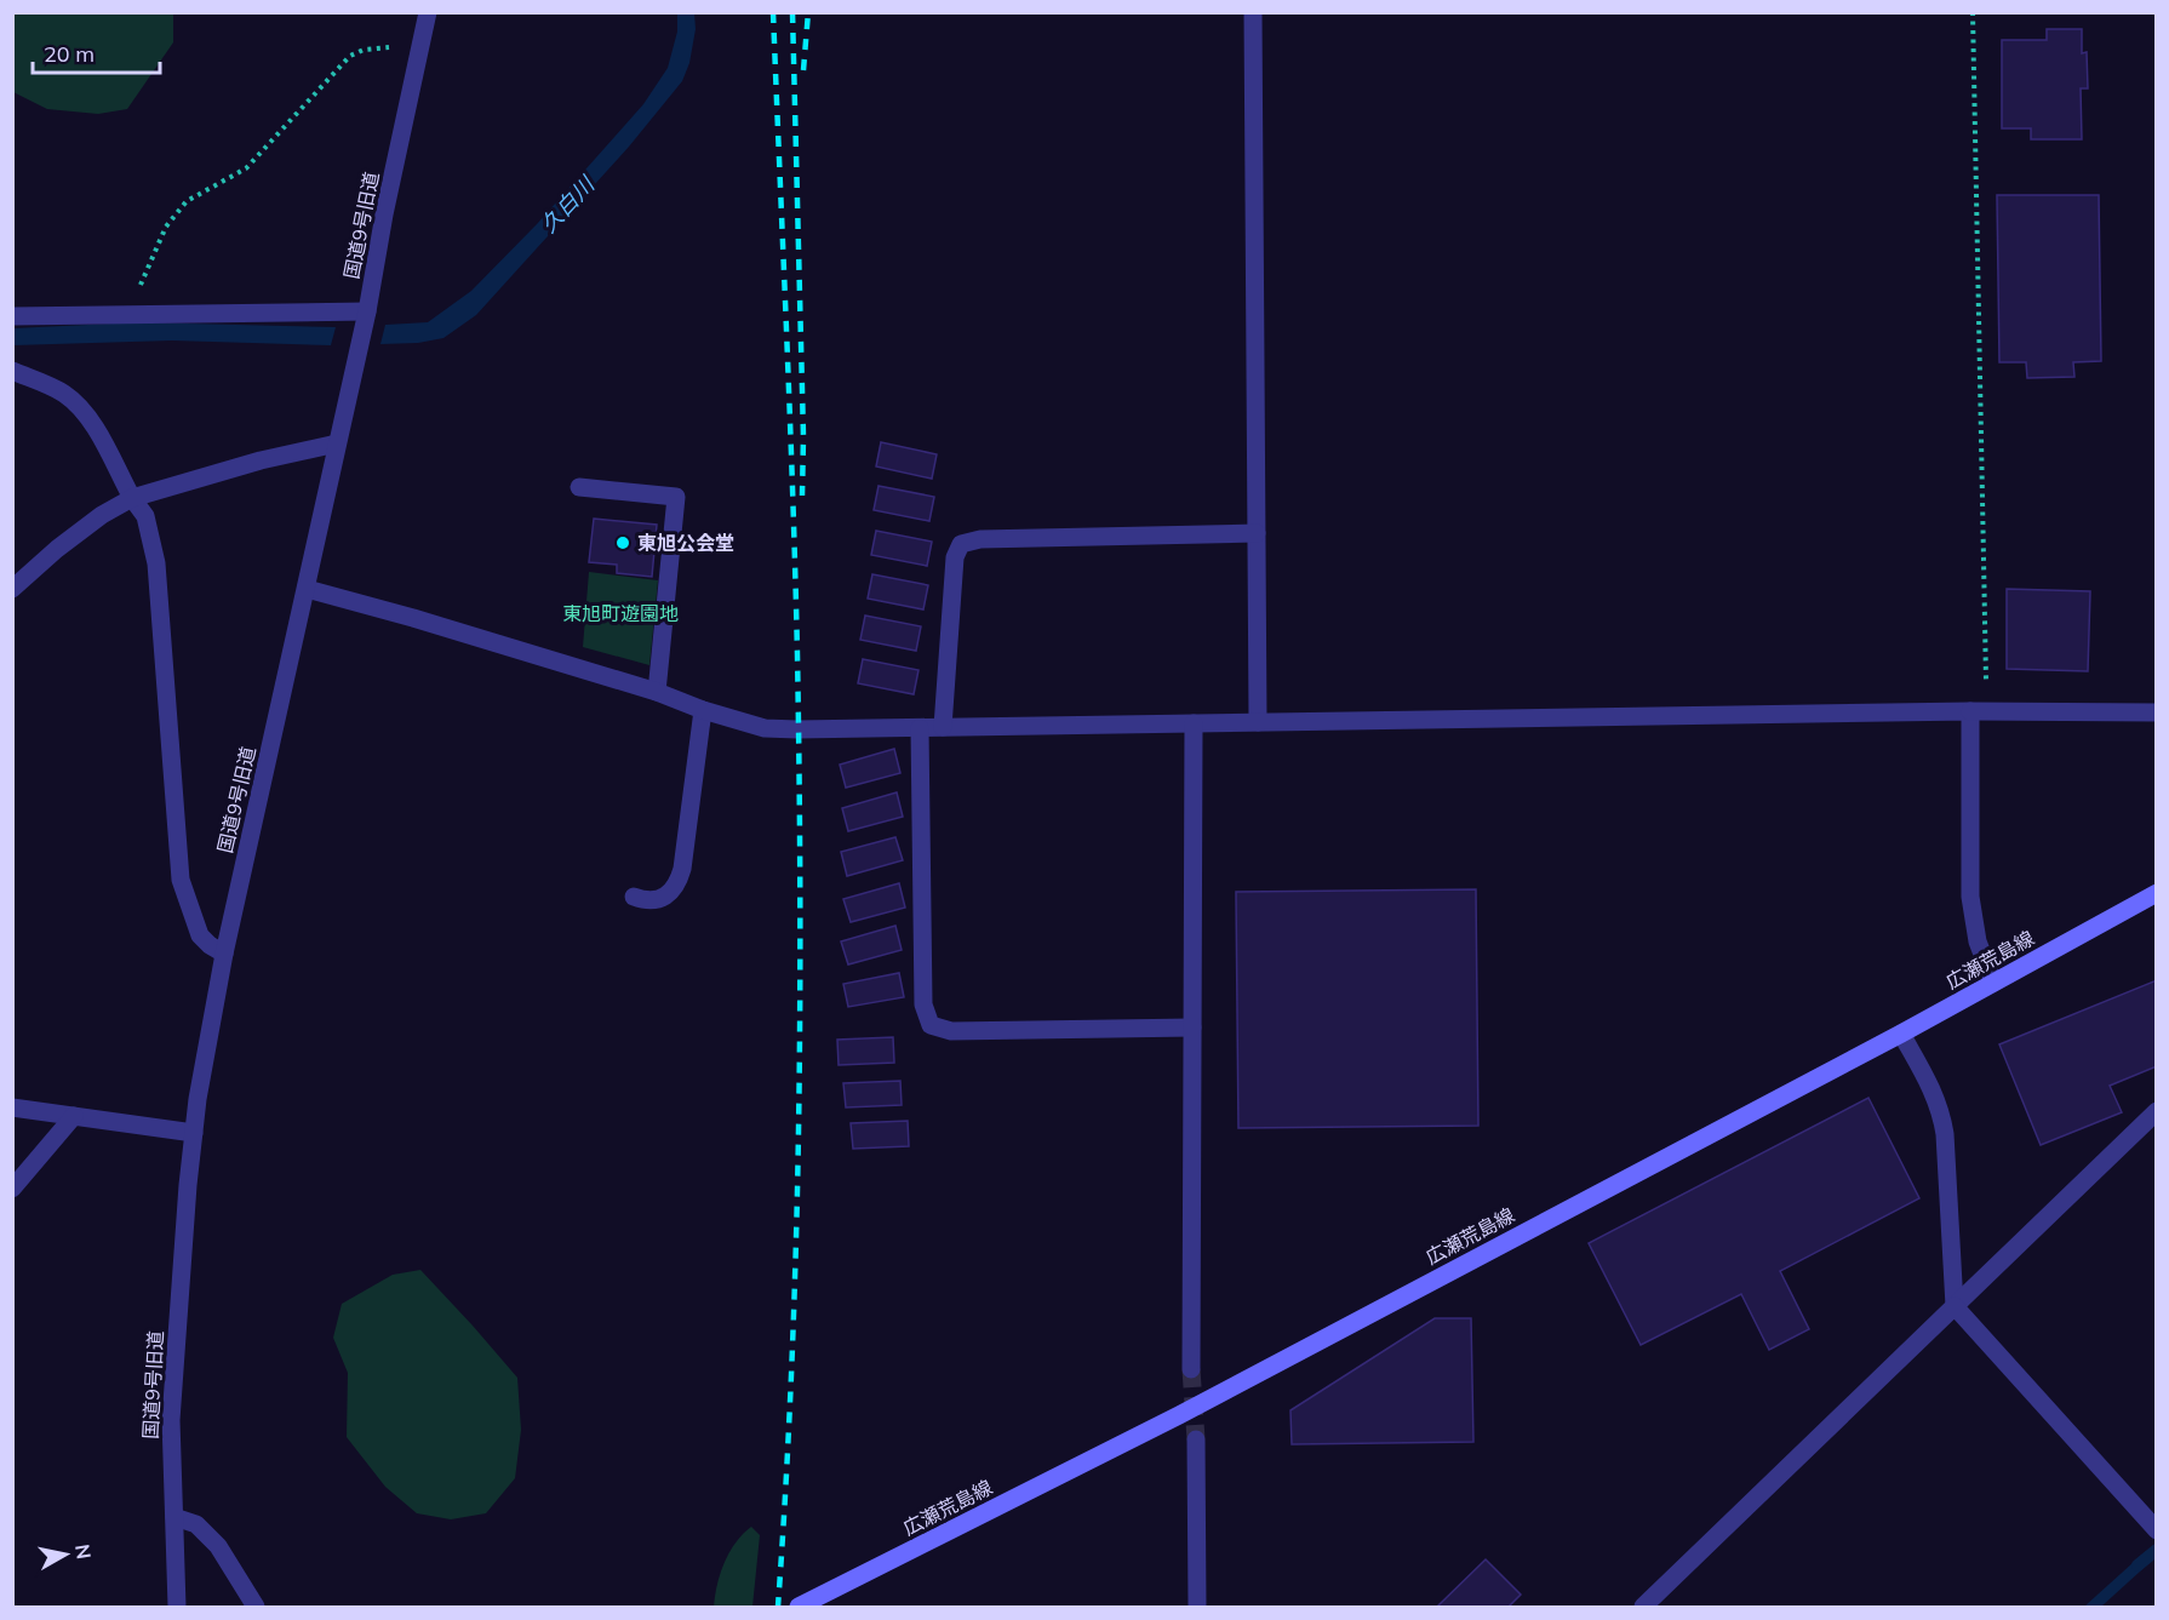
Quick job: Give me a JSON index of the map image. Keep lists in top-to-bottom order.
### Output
{
  "streets": {
    "main road": ["広瀬荒島線"],
    "street": ["国道9号旧道"]
  },
  "water": ["久白川"],
  "parks": ["東旭町遊園地"],
  "places": ["東旭公会堂"],
  "scale_bar": "20 m",
  "north": "right"
}
